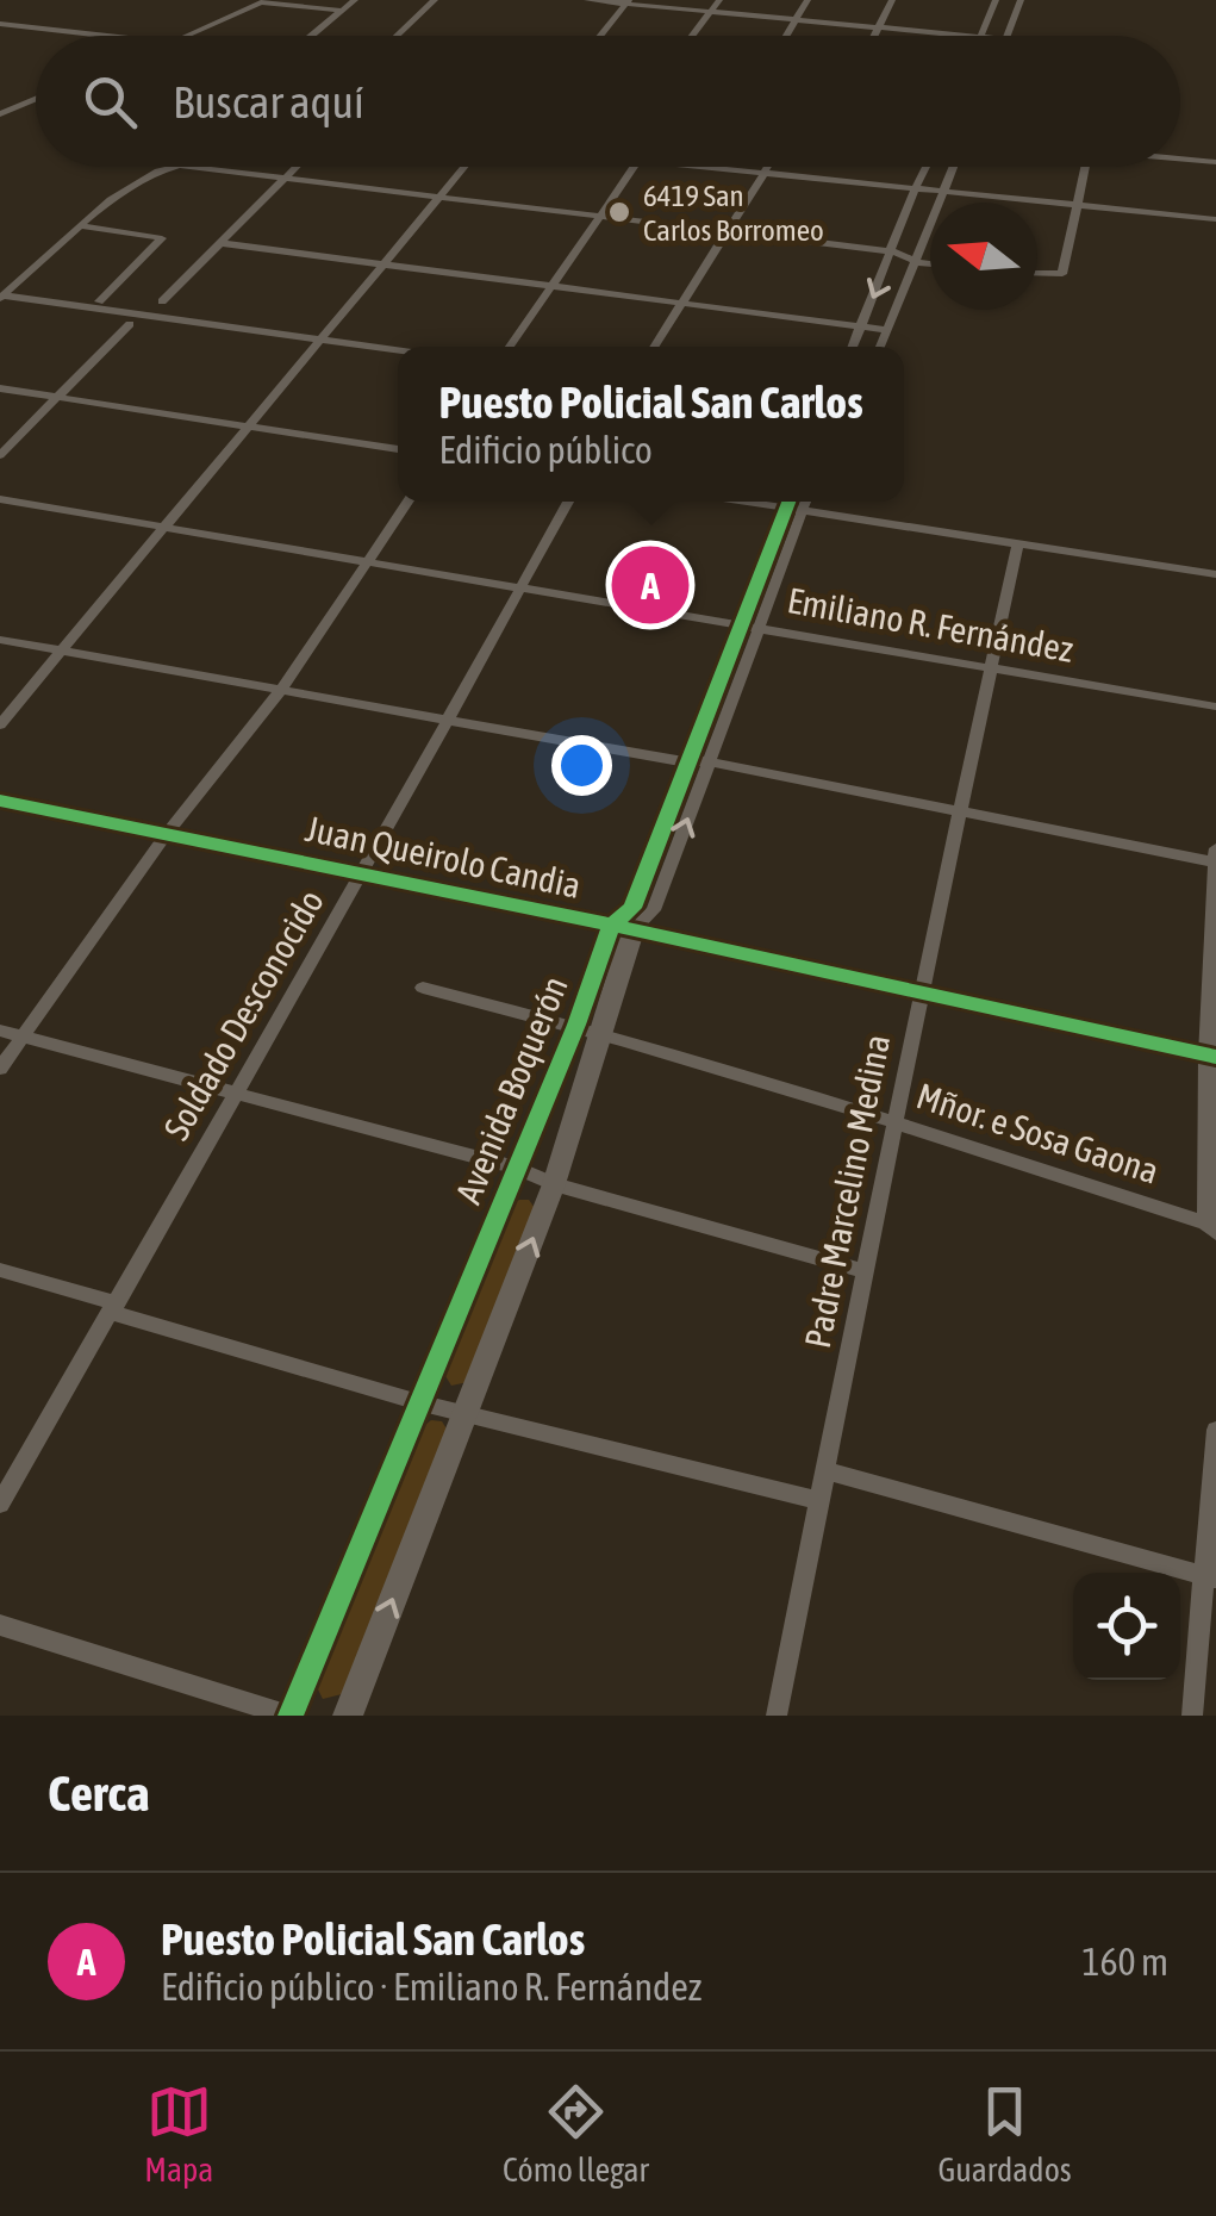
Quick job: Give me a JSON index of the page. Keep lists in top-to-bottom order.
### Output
{
  "streets": {
    "street": [
      "Emiliano R. Fernández",
      "Juan Queirolo Candia",
      "Soldado Desconocido",
      "Avenida Boquerón",
      "Mñor. e Sosa Gaona",
      "Padre Marcelino Medina"
    ]
  },
  "crossings": [
    ["Emiliano R. Fernández", "Soldado Desconocido"],
    ["Emiliano R. Fernández", "Avenida Boquerón"],
    ["Emiliano R. Fernández", "Padre Marcelino Medina"],
    ["Juan Queirolo Candia", "Soldado Desconocido"],
    ["Juan Queirolo Candia", "Avenida Boquerón"],
    ["Juan Queirolo Candia", "Padre Marcelino Medina"],
    ["Avenida Boquerón", "Mñor. e Sosa Gaona"],
    ["Mñor. e Sosa Gaona", "Padre Marcelino Medina"]
  ],
  "places": ["6419 San Carlos Borromeo"],
  "north": "left",
  "page": {
    "search": "Buscar aquí",
    "popup": ["Puesto Policial San Carlos", "Edificio público"],
    "pins": "A",
    "heading": "Cerca",
    "list": [
      {
        "mark": "A",
        "name": "Puesto Policial San Carlos",
        "note": "Edificio público · Emiliano R. Fernández",
        "value": "160 m"
      }
    ],
    "nav": ["Mapa", "Cómo llegar", "Guardados"]
  }
}
